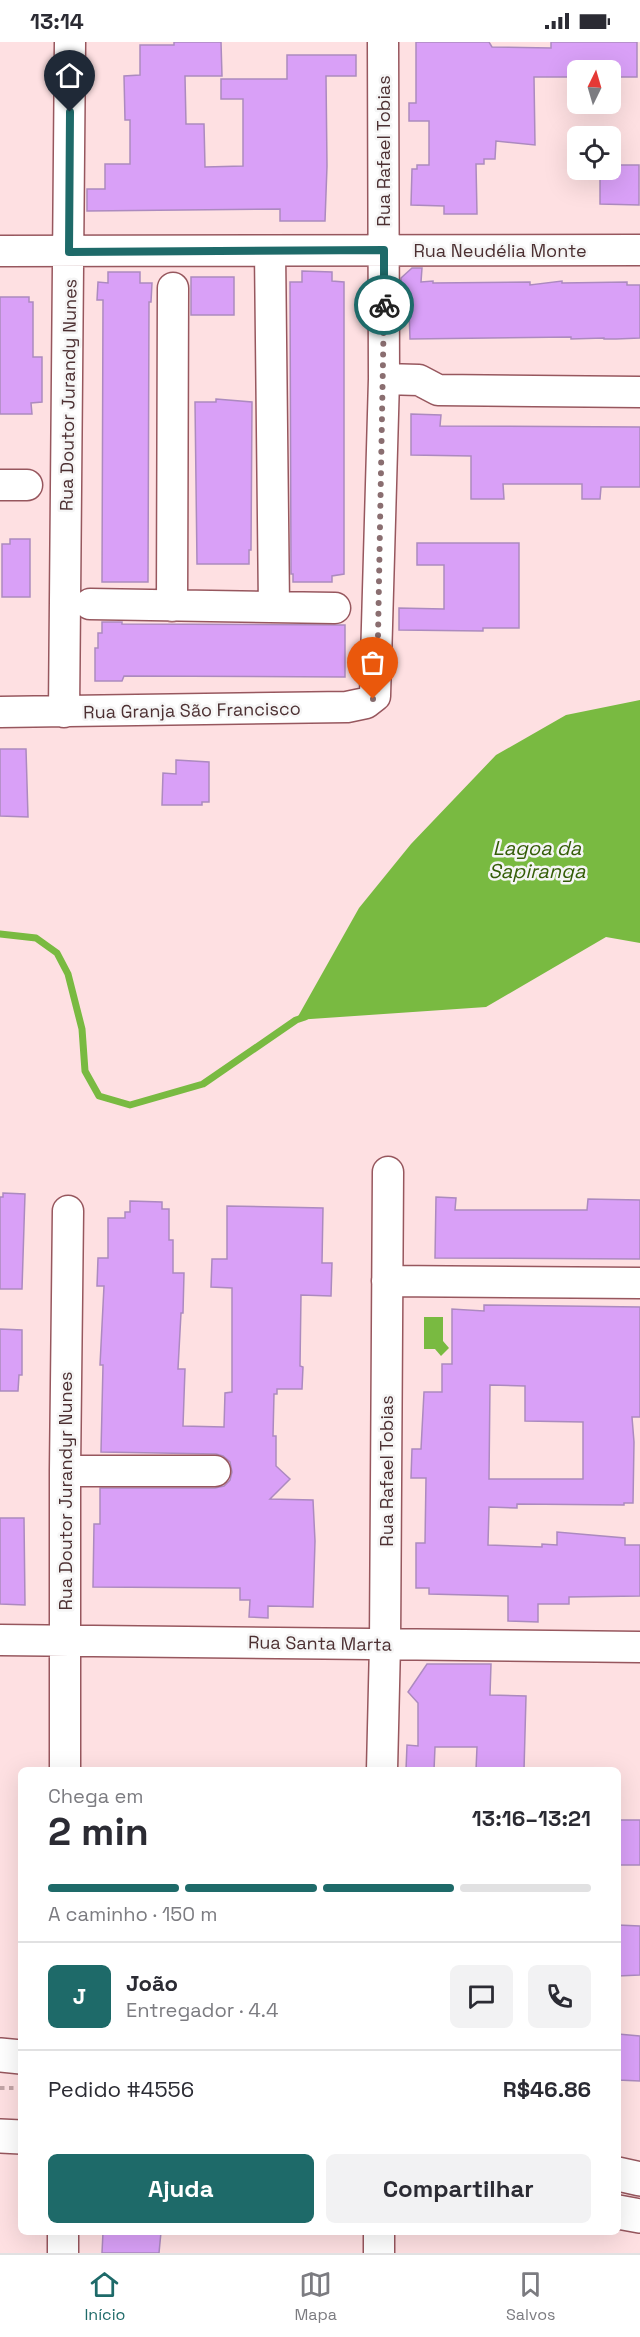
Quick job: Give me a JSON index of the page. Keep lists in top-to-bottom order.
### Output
{
  "streets": {
    "street": [
      "Rua Rafael Tobias",
      "Rua Neudélia Monte",
      "Rua Doutor Jurandy Nunes",
      "Rua Granja São Francisco",
      "Rua Doutor Jurandyr Nunes",
      "Rua Santa Marta"
    ]
  },
  "crossings": [
    ["Rua Rafael Tobias", "Rua Neudélia Monte"],
    ["Rua Rafael Tobias", "Rua Granja São Francisco"],
    ["Rua Rafael Tobias", "Rua Santa Marta"],
    ["Rua Neudélia Monte", "Rua Doutor Jurandy Nunes"],
    ["Rua Doutor Jurandy Nunes", "Rua Granja São Francisco"],
    ["Rua Doutor Jurandyr Nunes", "Rua Santa Marta"]
  ],
  "water": ["Lagoa da Sapiranga"],
  "north": "top",
  "page": {
    "status": "13:14",
    "heading": ["2 min", "Chega em", "13:16–13:21"],
    "panel": [
      "João",
      "Entregador · 4.4",
      "Pedido #4556",
      "R$46.86"
    ],
    "bar": "A caminho · 150 m",
    "round": "J",
    "buttons": ["Ajuda", "Compartilhar"],
    "tabs": ["Início", "Mapa", "Salvos"]
  }
}
